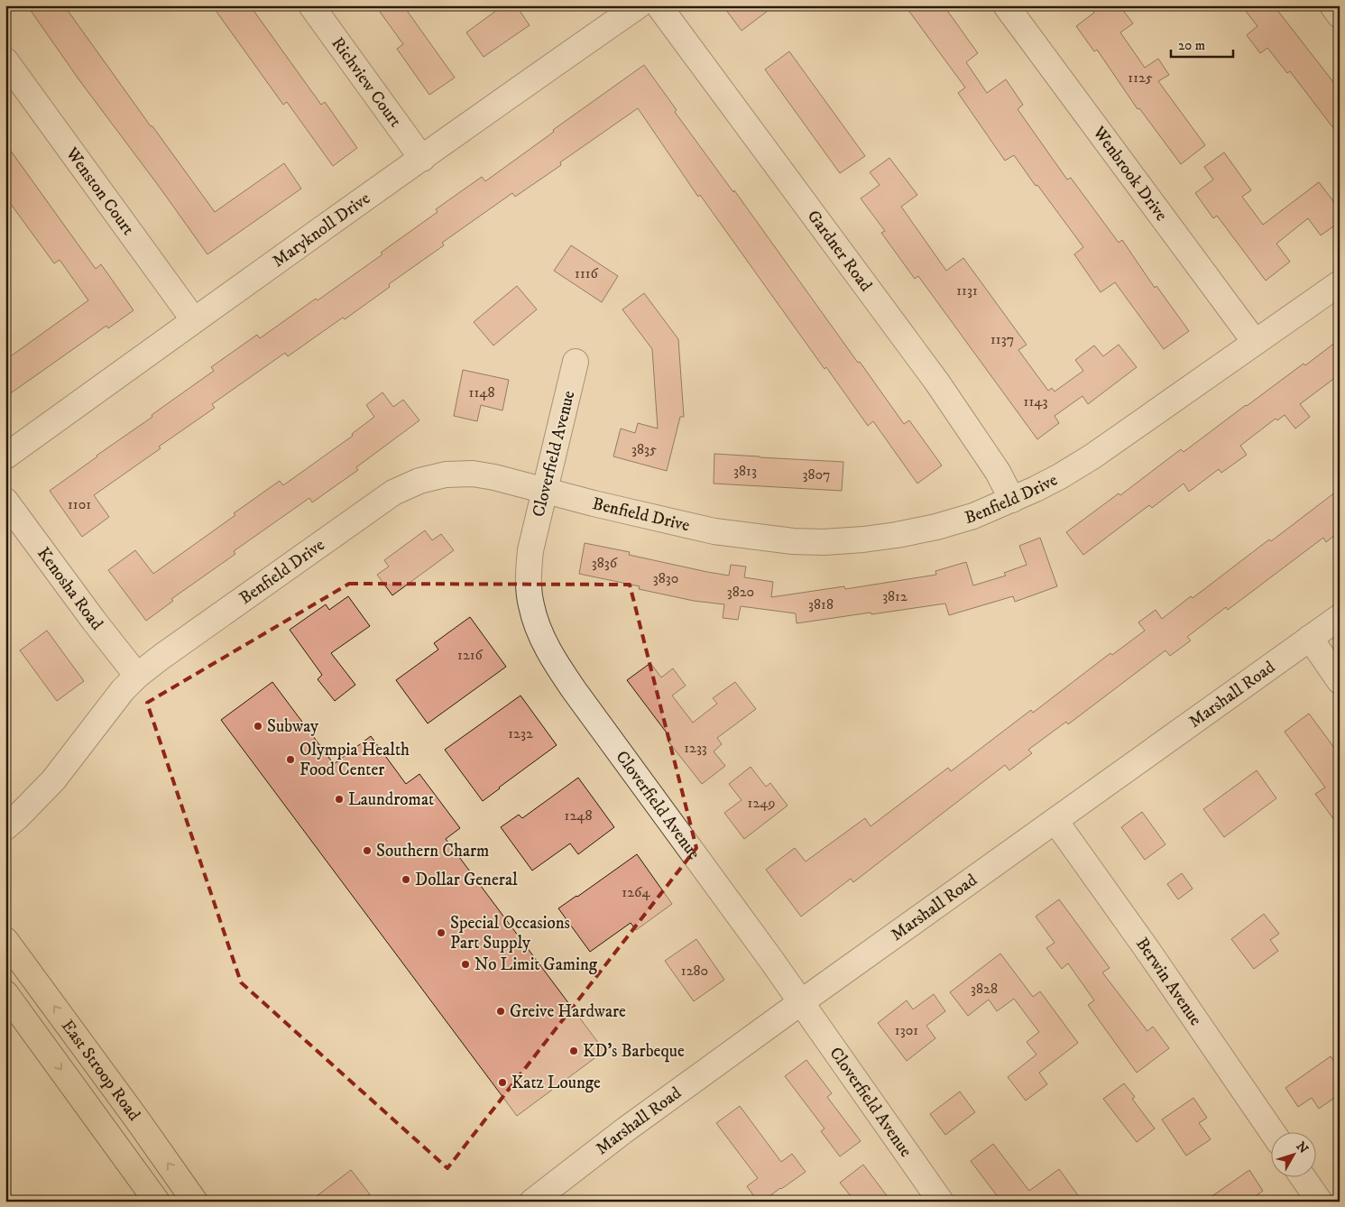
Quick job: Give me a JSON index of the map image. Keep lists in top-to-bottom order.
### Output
{
  "streets": {
    "main road": ["East Stroop Road"],
    "street": [
      "Richview Court",
      "Wenbrook Drive",
      "Wenston Court",
      "Maryknoll Drive",
      "Gardner Road",
      "Cloverfield Avenue",
      "Benfield Drive",
      "Kenosha Road",
      "Marshall Road",
      "Berwin Avenue"
    ]
  },
  "crossings": [
    ["Richview Court", "Maryknoll Drive"],
    ["Wenbrook Drive", "Benfield Drive"],
    ["Wenston Court", "Maryknoll Drive"],
    ["Gardner Road", "Benfield Drive"],
    ["Cloverfield Avenue", "Benfield Drive"],
    ["Cloverfield Avenue", "Marshall Road"],
    ["Benfield Drive", "Kenosha Road"],
    ["Marshall Road", "Berwin Avenue"]
  ],
  "places": [
    "Subway",
    "Olympia Health Food Center",
    "Laundromat",
    "Southern Charm",
    "Dollar General",
    "Special Occasions Part Supply",
    "No Limit Gaming",
    "Greive Hardware",
    "KD's Barbeque",
    "Katz Lounge"
  ],
  "house_numbers": [
    "1125",
    "1116",
    "1131",
    "1137",
    "1148",
    "1143",
    "3835",
    "3813",
    "3807",
    "1101",
    "3836",
    "3830",
    "3820",
    "3812",
    "3818",
    "1216",
    "1232",
    "1233",
    "1249",
    "1248",
    "1264",
    "1280",
    "3828",
    "1301"
  ],
  "scale_bar": "20 m",
  "north": "top right"
}
